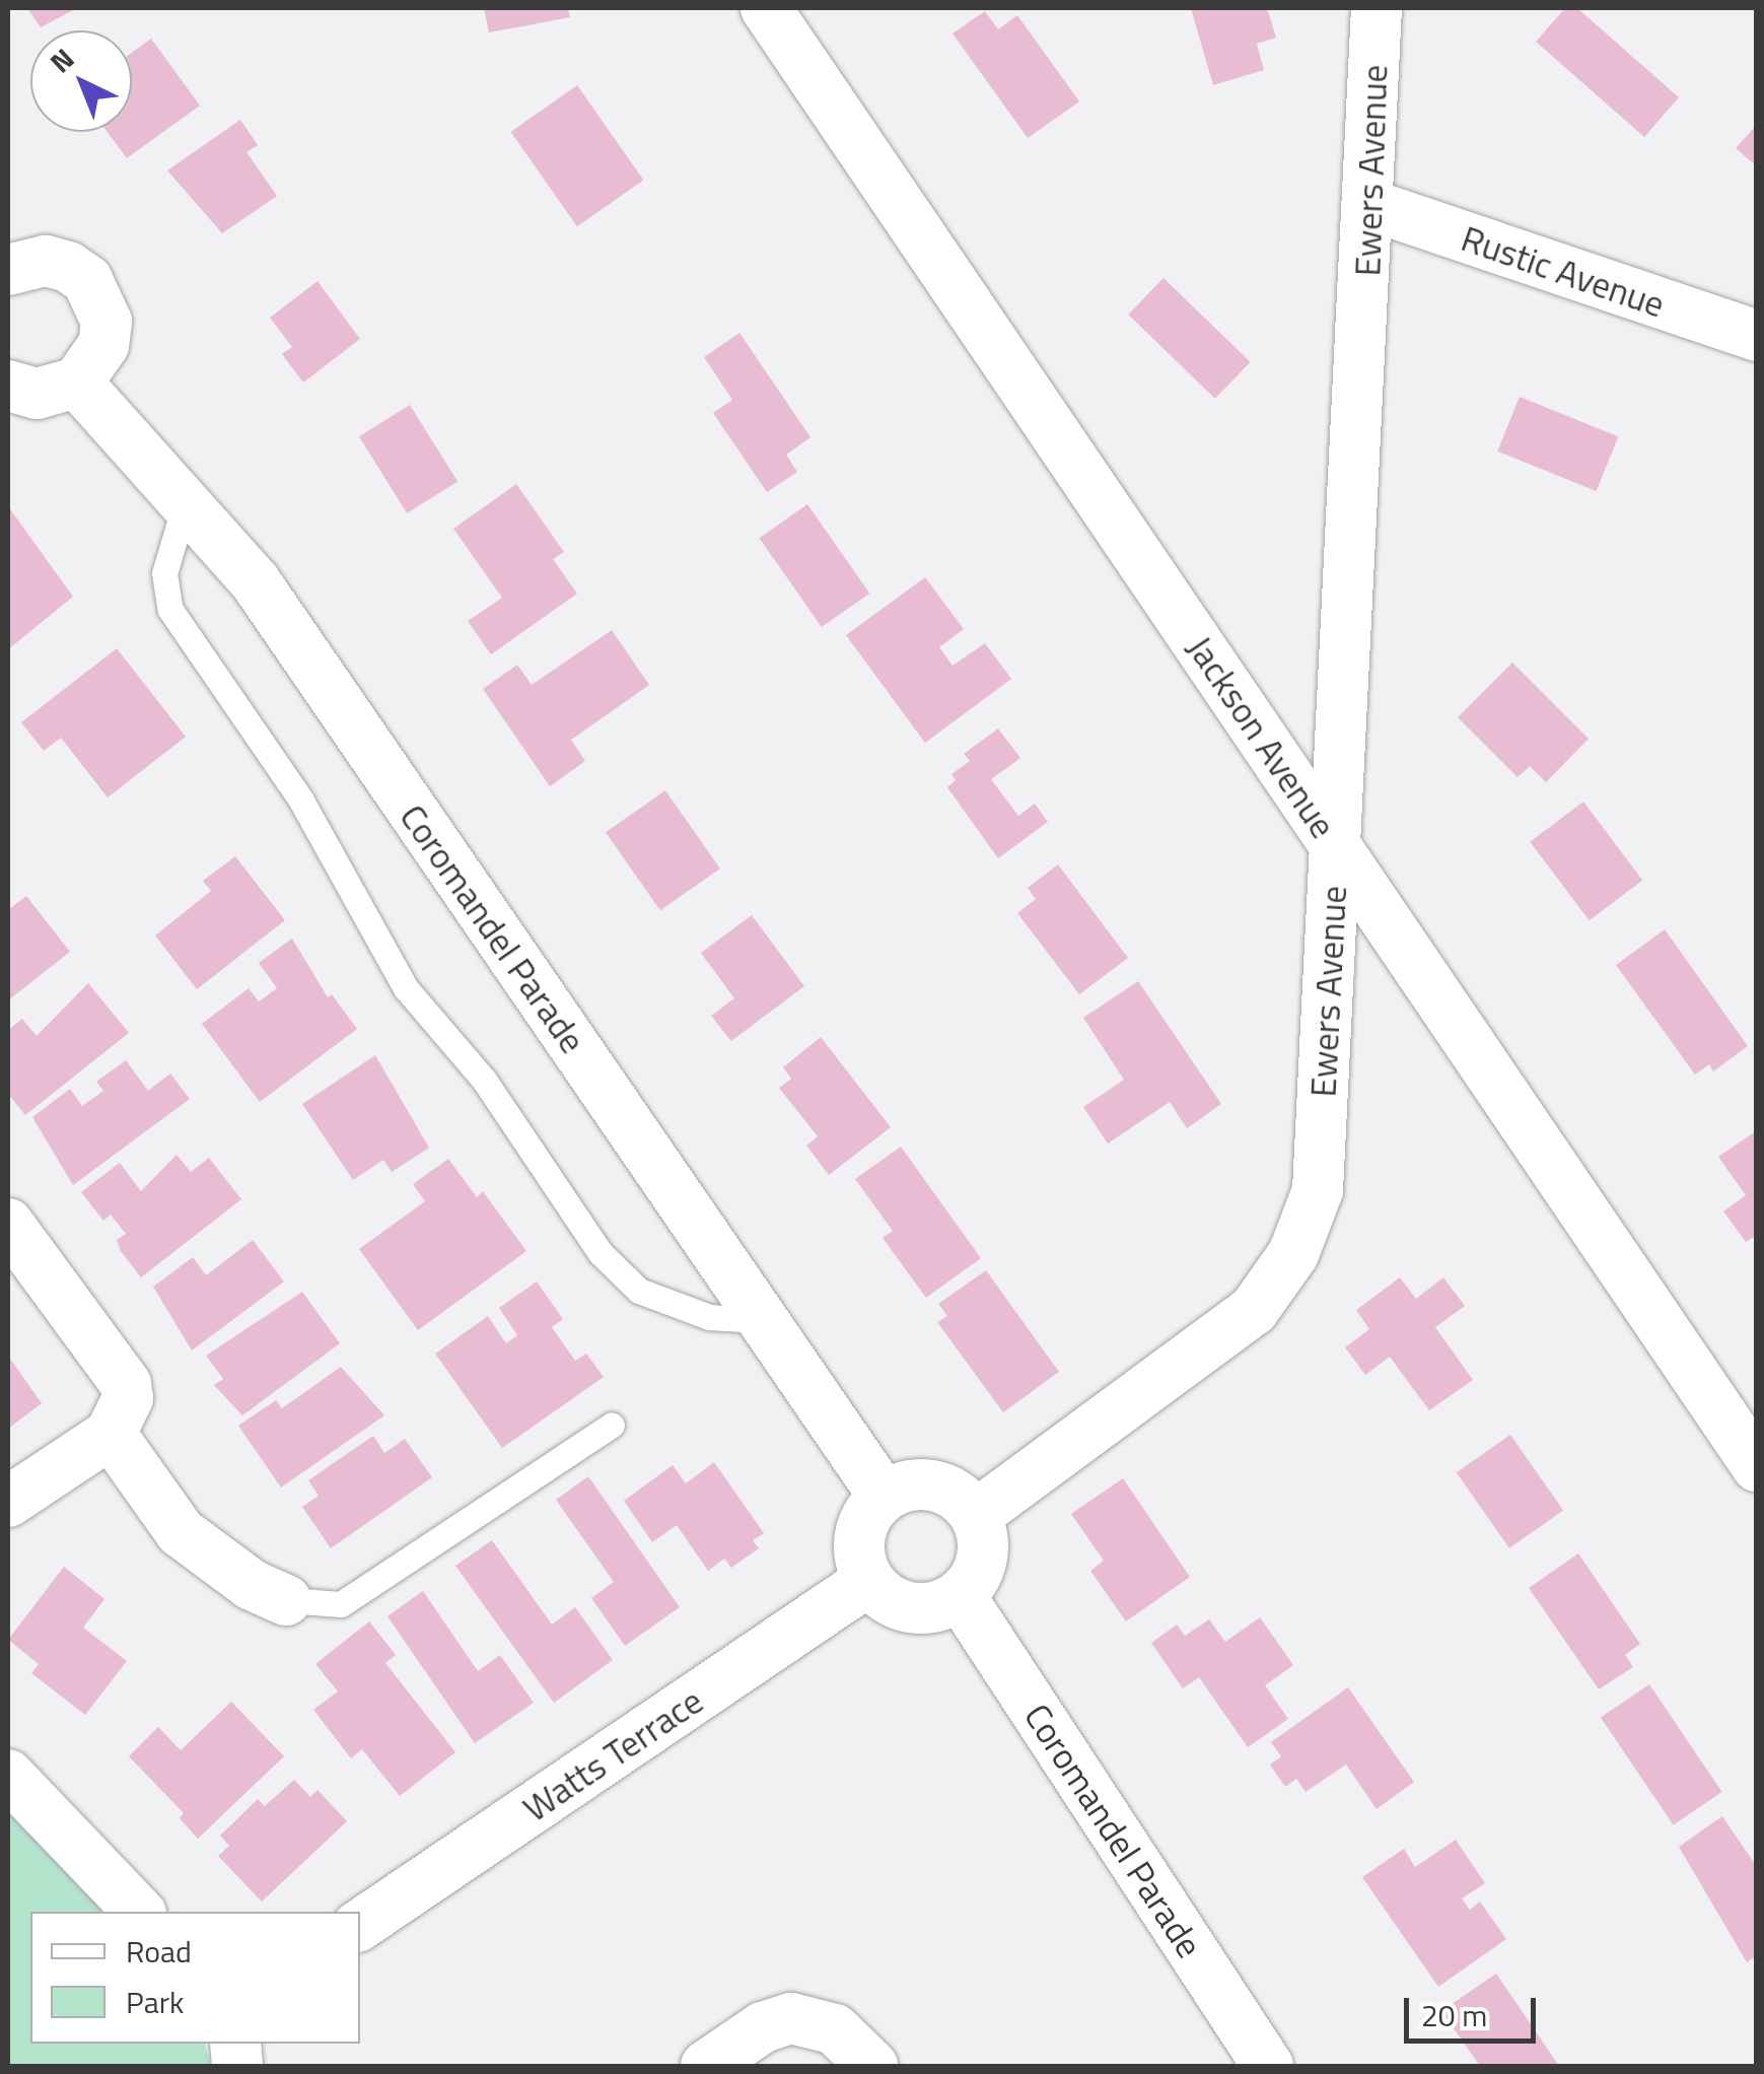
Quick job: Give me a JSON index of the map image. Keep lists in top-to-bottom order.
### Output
{
  "streets": {
    "street": [
      "Ewers Avenue",
      "Rustic Avenue",
      "Jackson Avenue",
      "Coromandel Parade",
      "Watts Terrace"
    ]
  },
  "crossings": [
    ["Ewers Avenue", "Rustic Avenue"],
    ["Ewers Avenue", "Jackson Avenue"],
    ["Ewers Avenue", "Coromandel Parade"],
    ["Ewers Avenue", "Watts Terrace"],
    ["Coromandel Parade", "Watts Terrace"]
  ],
  "legend": ["Road", "Park"],
  "scale_bar": "20 m",
  "north": "top left"
}
